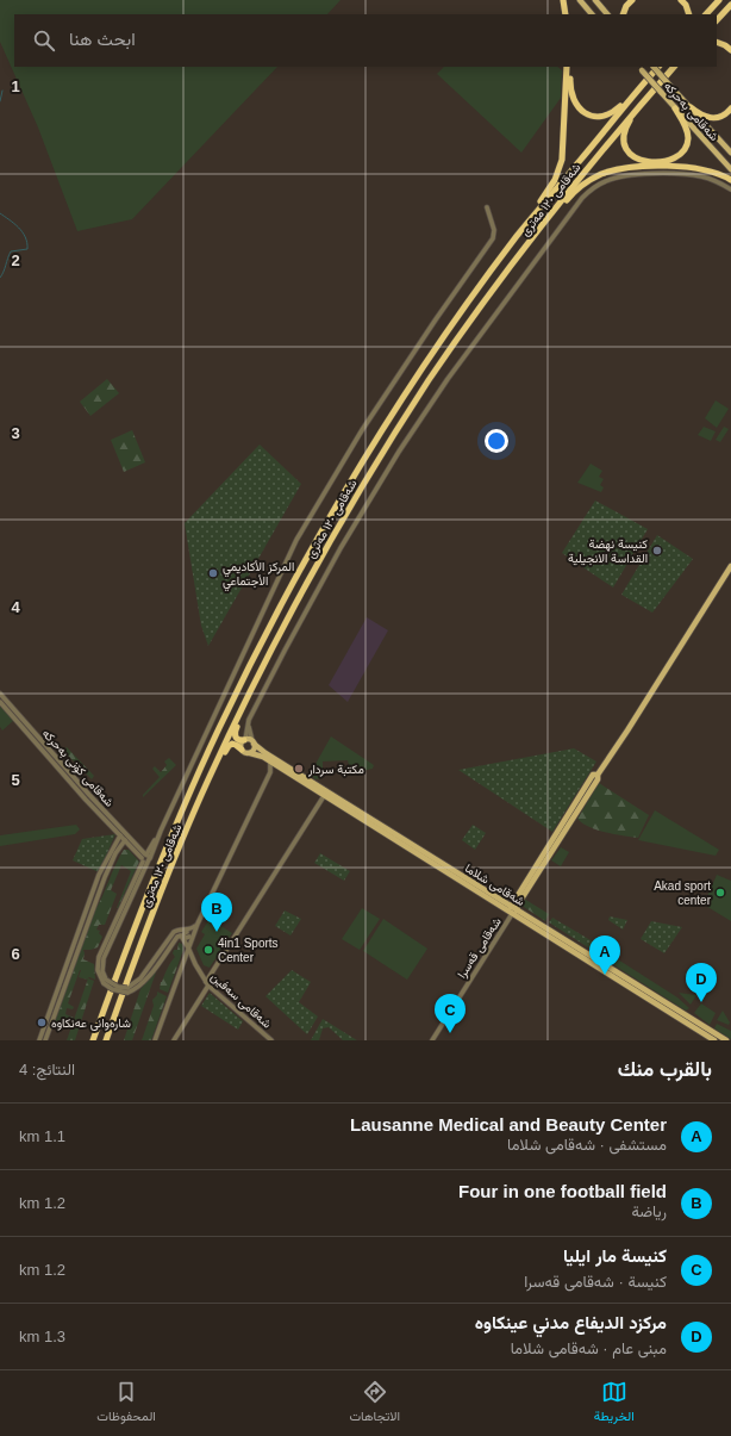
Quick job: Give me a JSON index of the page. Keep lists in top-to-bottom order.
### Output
{
  "streets": {
    "highway": ["شەقامی ١٢٠ مەتری"],
    "main road": ["شەقامی بەحرکە", "شەقامی شلاما"],
    "street": ["شەقامی کۆنی بەحرکە", "شەقامی قەسرا", "شەقامی سەفین"]
  },
  "crossings": [
    ["شەقامی شلاما", "شەقامی قەسرا"]
  ],
  "places": [
    "كنيسة نهضة القداسة الانجيلية",
    "المركز الأكاديمي الأجتماعي",
    "مكتبة سردار",
    "Akad sport center",
    "4in1 Sports Center",
    "شارەوانی عەنکاوە"
  ],
  "page": {
    "search": "ابحث هنا",
    "pins": [
      "B",
      "A",
      "D",
      "C"
    ],
    "heading": ["بالقرب منك", "النتائج: 4"],
    "list": [
      {
        "mark": "A",
        "name": "Lausanne Medical and Beauty Center",
        "note": "مستشفى · شەقامی شلاما",
        "value": "1.1 km"
      },
      {
        "mark": "B",
        "name": "Four in one football field",
        "note": "رياضة",
        "value": "1.2 km"
      },
      {
        "mark": "C",
        "name": "كنيسة مار ايليا",
        "note": "كنيسة · شەقامی قەسرا",
        "value": "1.2 km"
      },
      {
        "mark": "D",
        "name": "مرکزد الدیفاع مدني عينكاوه",
        "note": "مبنى عام · شەقامی شلاما",
        "value": "1.3 km"
      }
    ],
    "nav": ["الخريطة", "الاتجاهات", "المحفوظات"]
  },
  "grid": {
    "rows": [
      "1",
      "2",
      "3",
      "4",
      "5",
      "6"
    ]
  }
}
